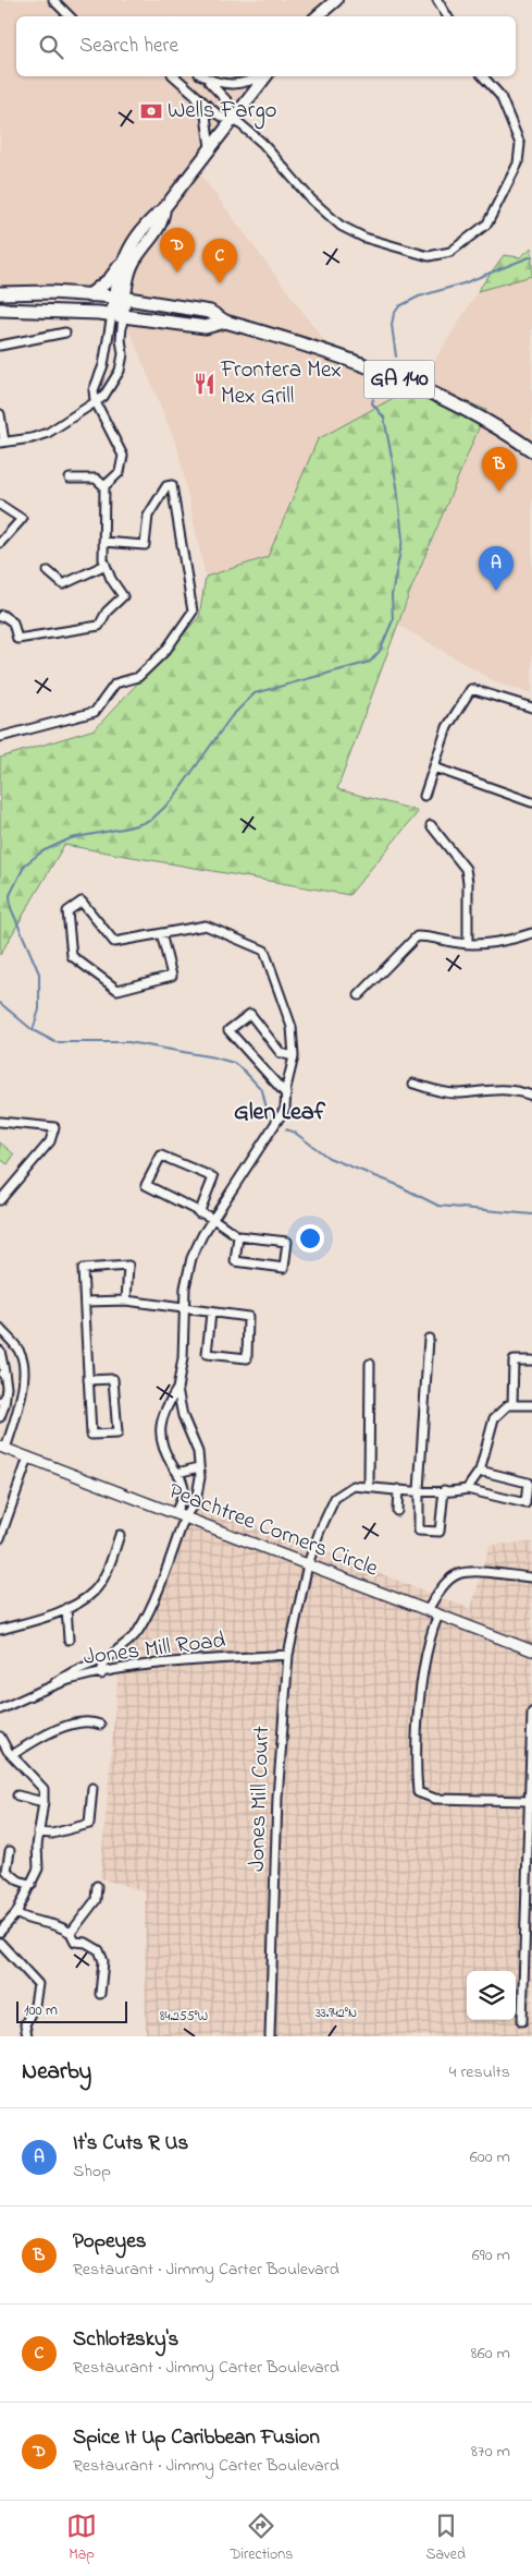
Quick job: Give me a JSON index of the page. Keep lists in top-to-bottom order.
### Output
{
  "streets": {
    "main road": ["GA 140"],
    "street": ["Peachtree Corners Circle", "Jones Mill Road", "Jones Mill Court"]
  },
  "crossings": [
    ["Peachtree Corners Circle", "Jones Mill Court"],
    ["Jones Mill Road", "Jones Mill Court"]
  ],
  "districts": ["Glen Leaf"],
  "places": {
    "bank": ["Wells Fargo"],
    "restaurant": ["Frontera Mex Mex Grill"]
  },
  "scale_bar": "100 m",
  "page": {
    "search": "Search here",
    "pins": [
      "D",
      "C",
      "B",
      "A"
    ],
    "scale": "100 m",
    "heading": ["Nearby", "4 results"],
    "list": [
      {
        "mark": "A",
        "name": "It's Cuts R Us",
        "note": "Shop",
        "value": "600 m"
      },
      {
        "mark": "B",
        "name": "Popeyes",
        "note": "Restaurant · Jimmy Carter Boulevard",
        "value": "690 m"
      },
      {
        "mark": "C",
        "name": "Schlotzsky's",
        "note": "Restaurant · Jimmy Carter Boulevard",
        "value": "860 m"
      },
      {
        "mark": "D",
        "name": "Spice It Up Caribbean Fusion",
        "note": "Restaurant · Jimmy Carter Boulevard",
        "value": "870 m"
      }
    ],
    "nav": ["Map", "Directions", "Saved"]
  },
  "coordinates": ["33.942°N", "84.255°W"]
}
